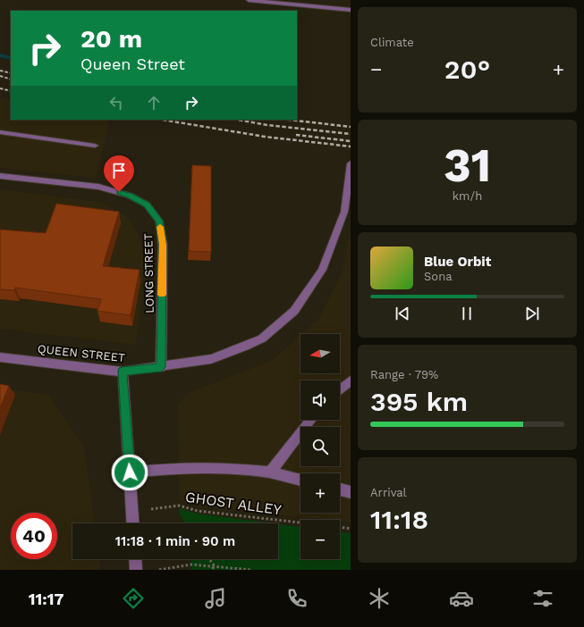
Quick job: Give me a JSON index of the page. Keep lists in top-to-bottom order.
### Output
{
  "streets": {
    "street": ["LONG STREET", "QUEEN STREET"],
    "path": ["GHOST ALLEY"]
  },
  "crossings": [
    ["LONG STREET", "QUEEN STREET"]
  ],
  "north": "left",
  "page": {
    "tile": [
      "Climate",
      ["31", "km/h"],
      ["Range · 79%", "395 km"],
      ["Arrival", "11:18"]
    ],
    "turn": ["20 m", "Queen Street"],
    "heat": ["−", "20°", "+"],
    "song": ["Blue Orbit", "Sona"],
    "map_buttons": ["+", "−"],
    "limit": "40",
    "trip": "11:18 · 1 min · 90 m",
    "tabs": "11:17"
  }
}
